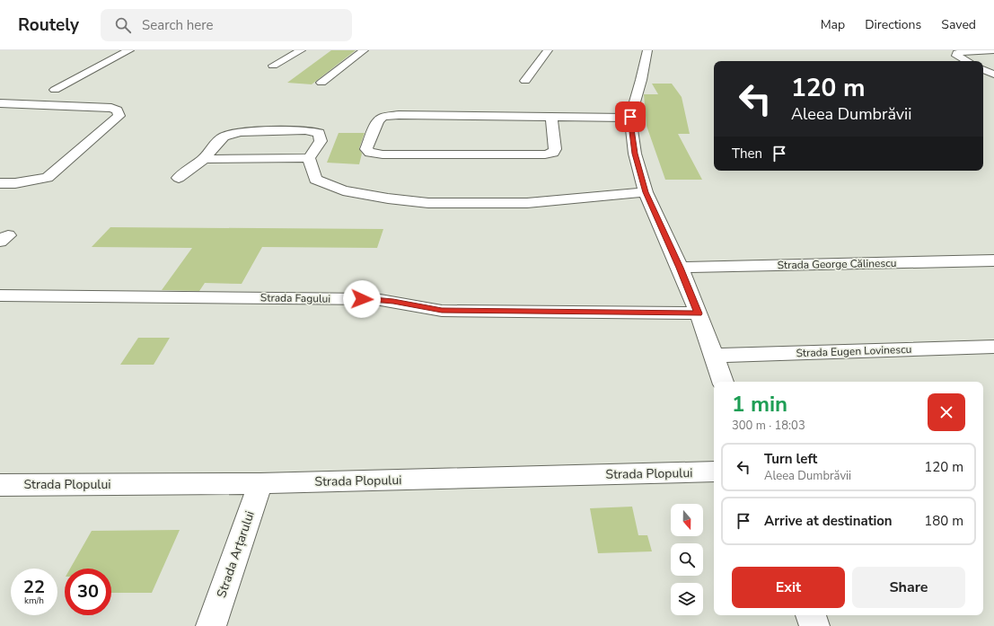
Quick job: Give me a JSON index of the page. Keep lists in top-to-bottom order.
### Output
{
  "streets": {
    "street": [
      "Strada George Călinescu",
      "Strada Fagului",
      "Strada Eugen Lovinescu",
      "Strada Plopului",
      "Strada Arțarului"
    ]
  },
  "crossings": [
    ["Strada Plopului", "Strada Arțarului"]
  ],
  "north": "bottom",
  "page": {
    "header": "Routely",
    "search": "Search here",
    "nav": ["Map", "Directions", "Saved"],
    "turn": ["120 m", "Aleea Dumbrăvii"],
    "then": "Then",
    "heading": ["1 min", "300 m · 18:03"],
    "list": [
      {
        "name": "Turn left",
        "note": "Aleea Dumbrăvii",
        "value": "120 m"
      },
      {
        "name": "Arrive at destination",
        "value": "180 m"
      }
    ],
    "buttons": ["Exit", "Share"],
    "speed": "22 km/h",
    "limit": "30"
  }
}
